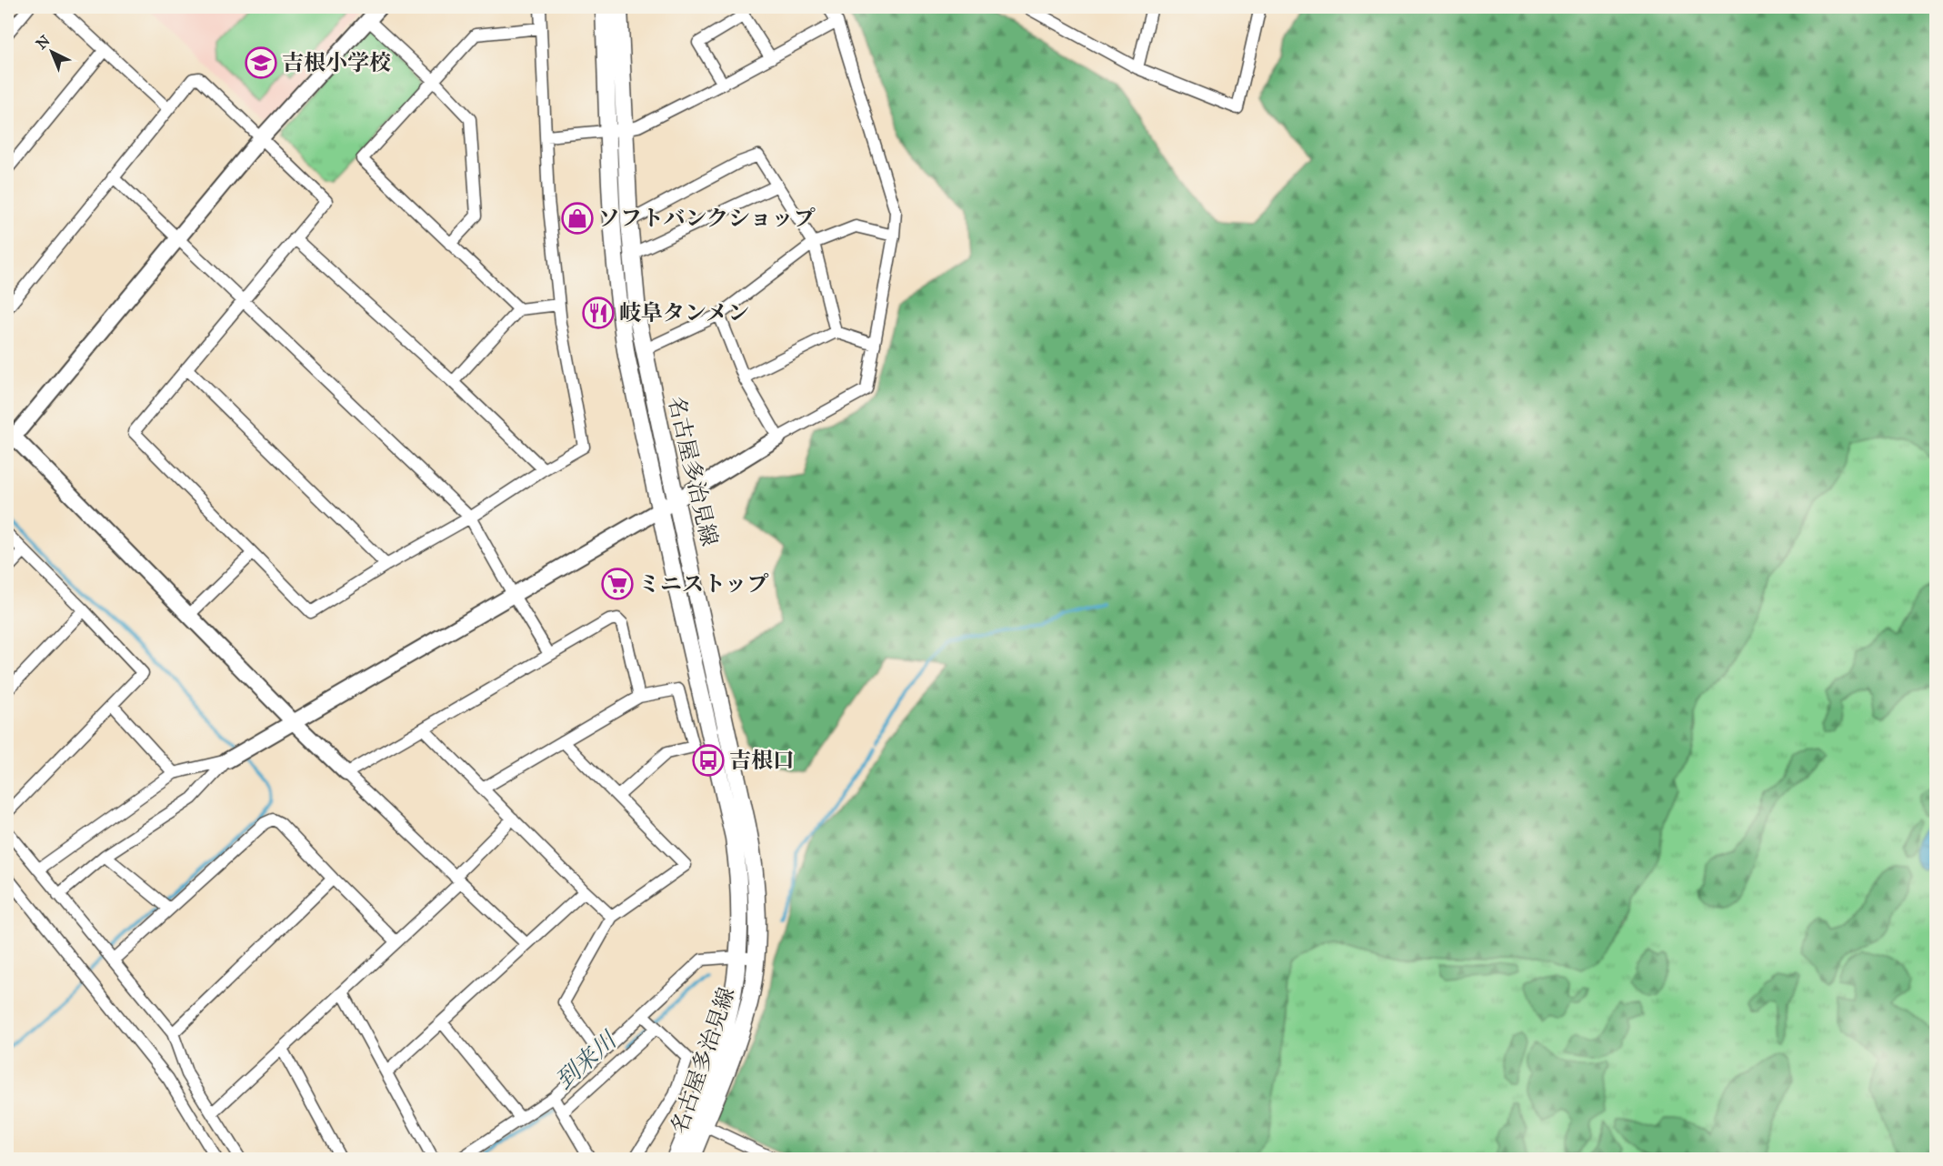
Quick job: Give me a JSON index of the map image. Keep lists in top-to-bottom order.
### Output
{
  "streets": {
    "main road": ["名古屋多治見線"]
  },
  "water": ["到来川"],
  "places": {
    "school or university": ["吉根小学校"],
    "shop": ["ソフトバンクショップ"],
    "restaurant": ["岐阜タンメン"],
    "supermarket": ["ミニストップ"],
    "bus stop": ["吉根口"]
  },
  "north": "top left"
}
